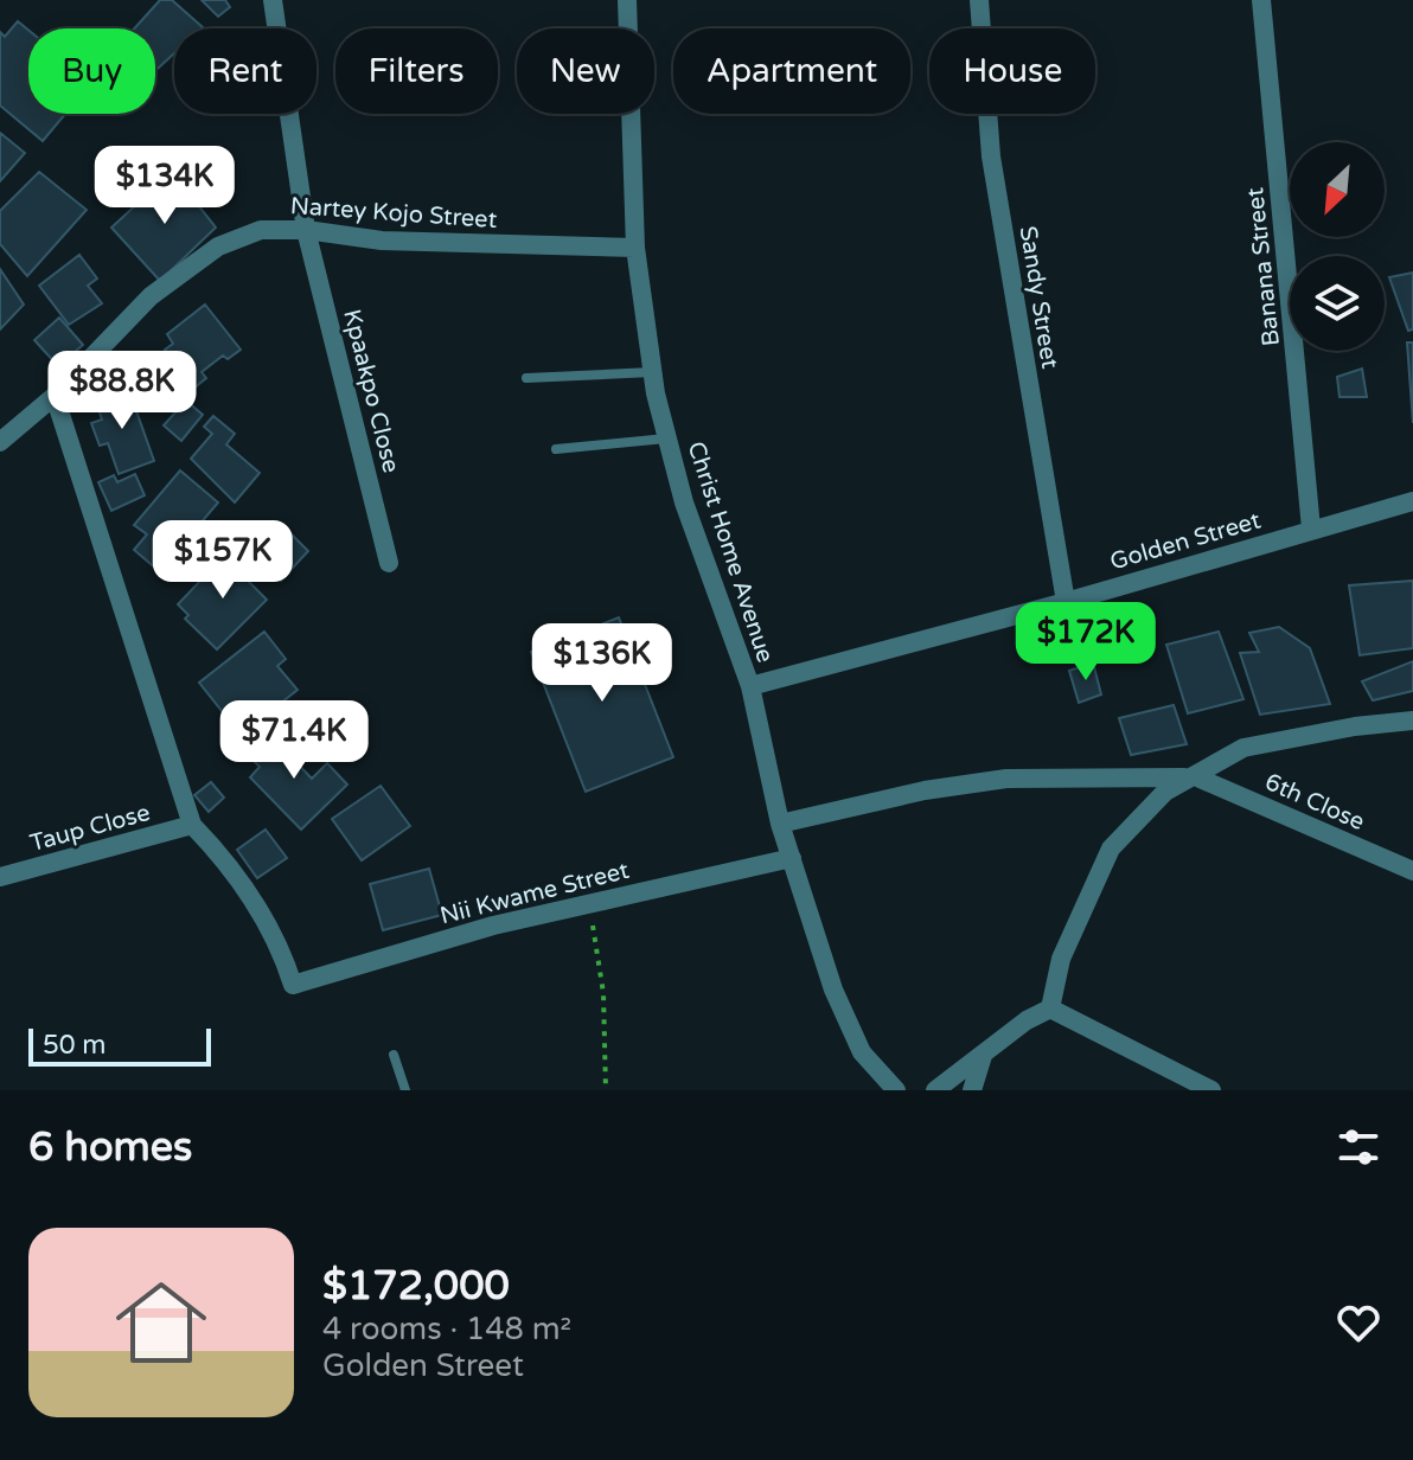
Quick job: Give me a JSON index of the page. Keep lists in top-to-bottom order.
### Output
{
  "streets": {
    "street": [
      "Nartey Kojo Street",
      "Banana Street",
      "Sandy Street",
      "Kpaakpo Close",
      "Golden Street",
      "Christ Home Avenue",
      "6th Close",
      "Taup Close",
      "Nii Kwame Street"
    ]
  },
  "crossings": [
    ["Nartey Kojo Street", "Kpaakpo Close"],
    ["Nartey Kojo Street", "Christ Home Avenue"],
    ["Banana Street", "Golden Street"],
    ["Sandy Street", "Golden Street"],
    ["Golden Street", "Christ Home Avenue"],
    ["Christ Home Avenue", "Nii Kwame Street"],
    ["Taup Close", "Nii Kwame Street"]
  ],
  "scale_bar": "50 m",
  "north": "bottom left",
  "page": {
    "chip": [
      "Buy",
      "Rent",
      "Filters",
      "New",
      "Apartment",
      "House"
    ],
    "price": [
      "$134K",
      "$88.8K",
      "$157K",
      "$172K",
      "$136K",
      "$71.4K"
    ],
    "scale": "50 m",
    "heading": "6 homes",
    "list": [
      {
        "name": "$172,000",
        "note": "4 rooms · 148 m² · Golden Street"
      }
    ]
  }
}
